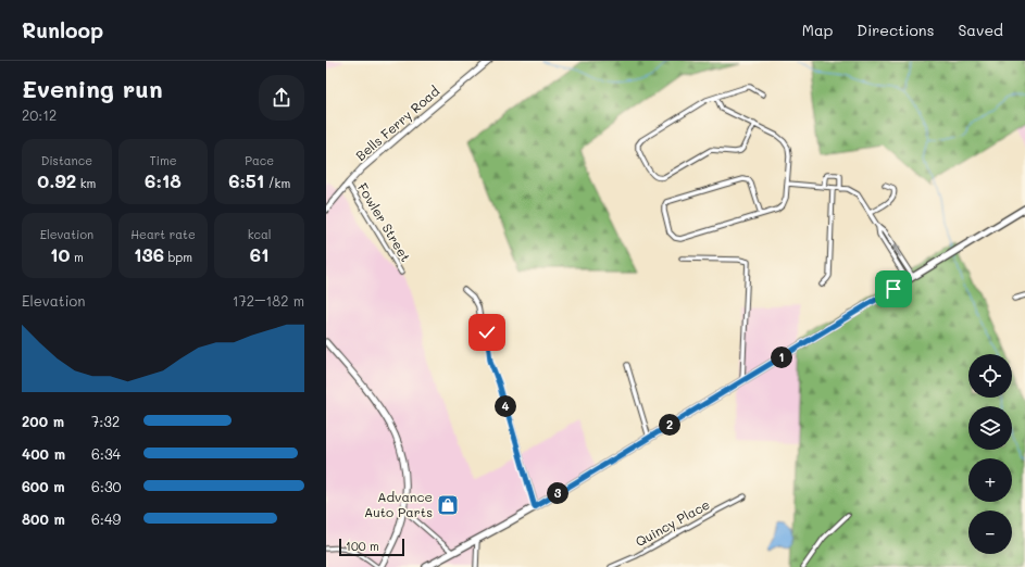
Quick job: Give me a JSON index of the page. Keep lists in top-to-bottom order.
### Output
{
  "streets": {
    "main road": ["Bells Ferry Road"],
    "street": ["Fowler Street", "Quincy Place"]
  },
  "crossings": [
    ["Bells Ferry Road", "Fowler Street"]
  ],
  "places": {
    "shop": ["Advance Auto Parts"]
  },
  "scale_bar": "100 m",
  "page": {
    "header": "Runloop",
    "nav": ["Map", "Directions", "Saved"],
    "heading": ["Evening run", "20:12"],
    "stats": [
      ["Distance", "0.92 km"],
      ["Time", "6:18"],
      ["Pace", "6:51 /km"],
      ["Elevation", "10 m"],
      ["Heart rate", "136 bpm"],
      ["kcal", "61"]
    ],
    "chart": ["Elevation", "172–182 m"],
    "pins": [
      "1",
      "4",
      "2",
      "3"
    ],
    "map_buttons": ["+", "−"],
    "list": [
      {
        "name": "200 m",
        "note": "7:32"
      },
      {
        "name": "400 m",
        "note": "6:34"
      },
      {
        "name": "600 m",
        "note": "6:30"
      },
      {
        "name": "800 m",
        "note": "6:49"
      }
    ],
    "scale": "100 m"
  }
}
